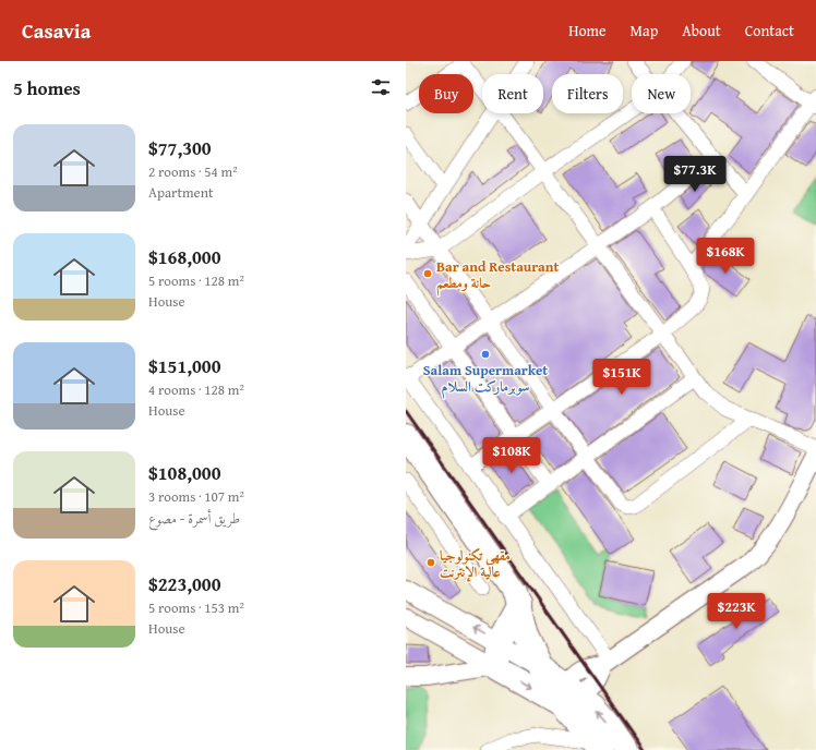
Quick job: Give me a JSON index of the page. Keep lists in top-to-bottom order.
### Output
{
  "places": ["Bar and Restaurant حانة ومطعم", "Salam Supermarket سوبرماركت السلام", "مقهى تكنولوجيا عالية الإنترنت"],
  "page": {
    "header": "Casavia",
    "nav": [
      "Home",
      "Map",
      "About",
      "Contact"
    ],
    "heading": "5 homes",
    "chip": [
      "Buy",
      "Rent",
      "Filters",
      "New"
    ],
    "list": [
      {
        "name": "$77,300",
        "note": "2 rooms · 54 m² · Apartment"
      },
      {
        "name": "$168,000",
        "note": "5 rooms · 128 m² · House"
      },
      {
        "name": "$151,000",
        "note": "4 rooms · 128 m² · House"
      },
      {
        "name": "$108,000",
        "note": "3 rooms · 107 m² · طريق أسمرة - مصوع"
      },
      {
        "name": "$223,000",
        "note": "5 rooms · 153 m² · House"
      }
    ],
    "price": [
      "$77.3K",
      "$168K",
      "$151K",
      "$108K",
      "$223K"
    ]
  }
}
